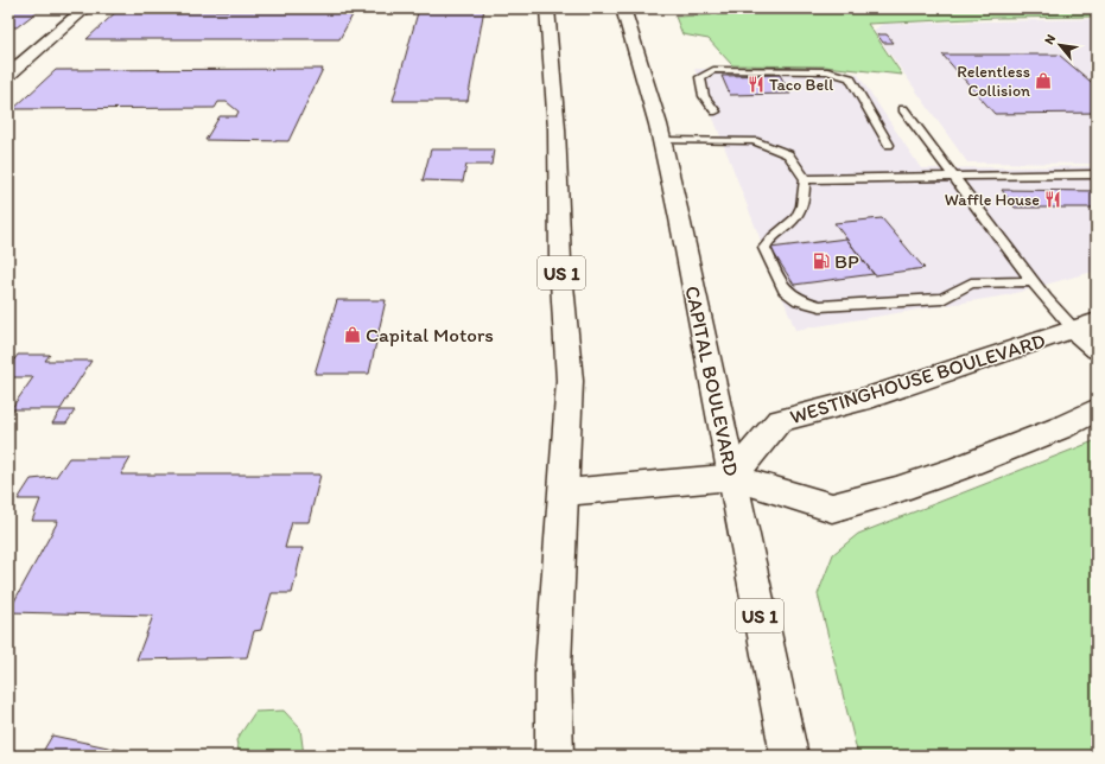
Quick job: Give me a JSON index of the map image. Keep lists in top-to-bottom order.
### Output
{
  "streets": {
    "main road": ["US 1", "WESTINGHOUSE BOULEVARD", "CAPITAL BOULEVARD"]
  },
  "crossings": [
    ["WESTINGHOUSE BOULEVARD", "CAPITAL BOULEVARD"]
  ],
  "places": {
    "shop": ["Relentless Collision", "Capital Motors"],
    "restaurant": ["Taco Bell", "Waffle House"],
    "fuel station": ["BP"]
  },
  "north": "top left"
}
